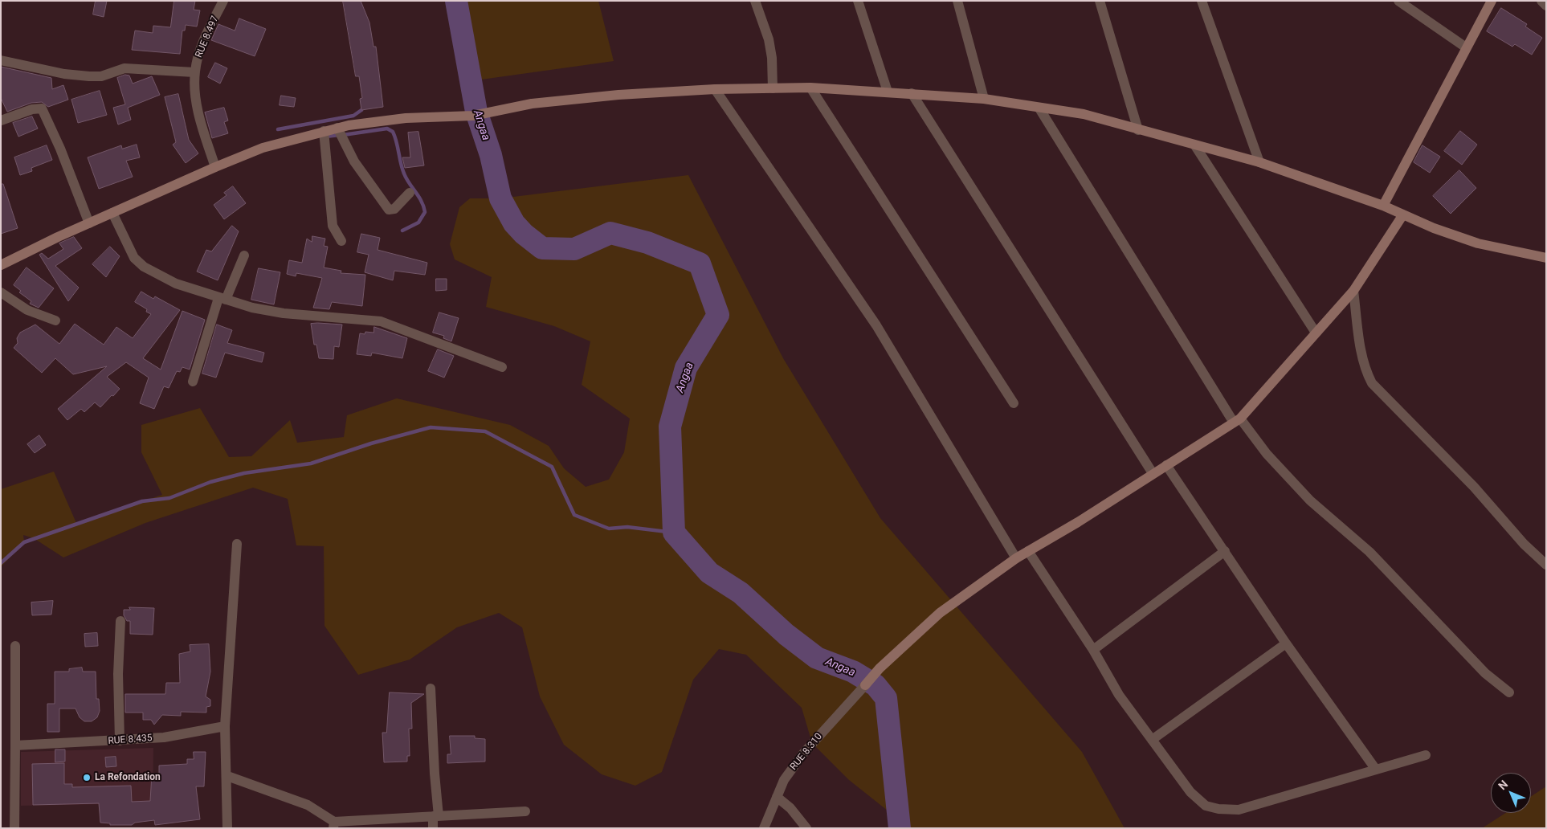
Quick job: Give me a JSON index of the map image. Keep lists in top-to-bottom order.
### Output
{
  "streets": {
    "street": ["RUE 8.497", "RUE 8.435", "RUE 8.310"]
  },
  "water": ["Angaa"],
  "places": ["La Refondation"],
  "north": "top left"
}
